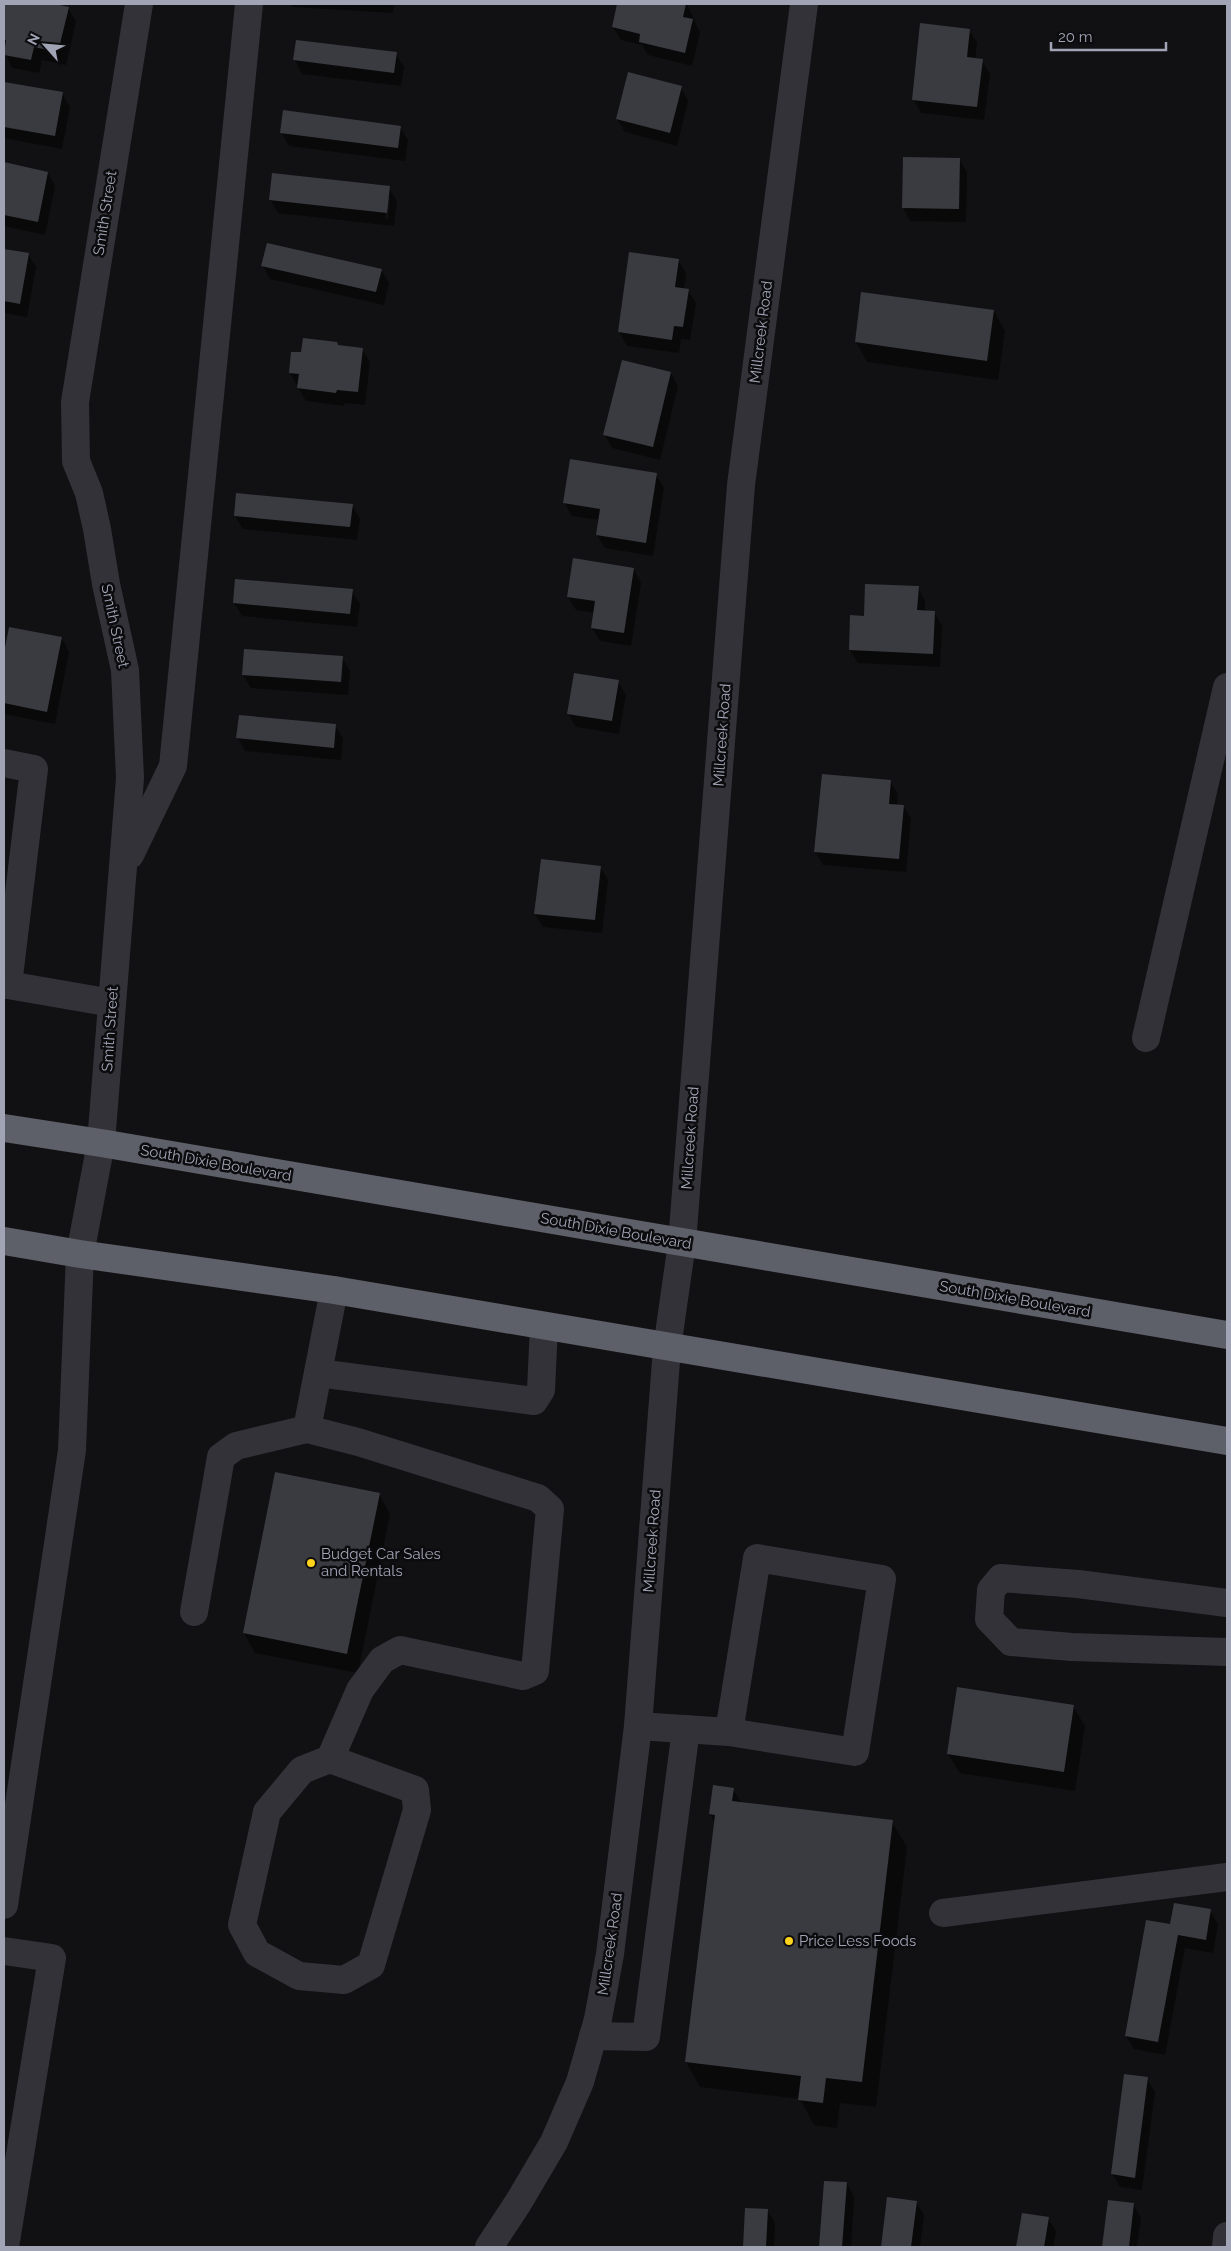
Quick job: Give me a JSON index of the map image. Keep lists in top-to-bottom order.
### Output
{
  "streets": {
    "highway": ["South Dixie Boulevard"],
    "street": ["Smith Street", "Millcreek Road"]
  },
  "crossings": [
    ["Smith Street", "South Dixie Boulevard"],
    ["Millcreek Road", "South Dixie Boulevard"]
  ],
  "places": ["Budget Car Sales and Rentals", "Price Less Foods"],
  "scale_bar": "20 m",
  "north": "top left"
}
